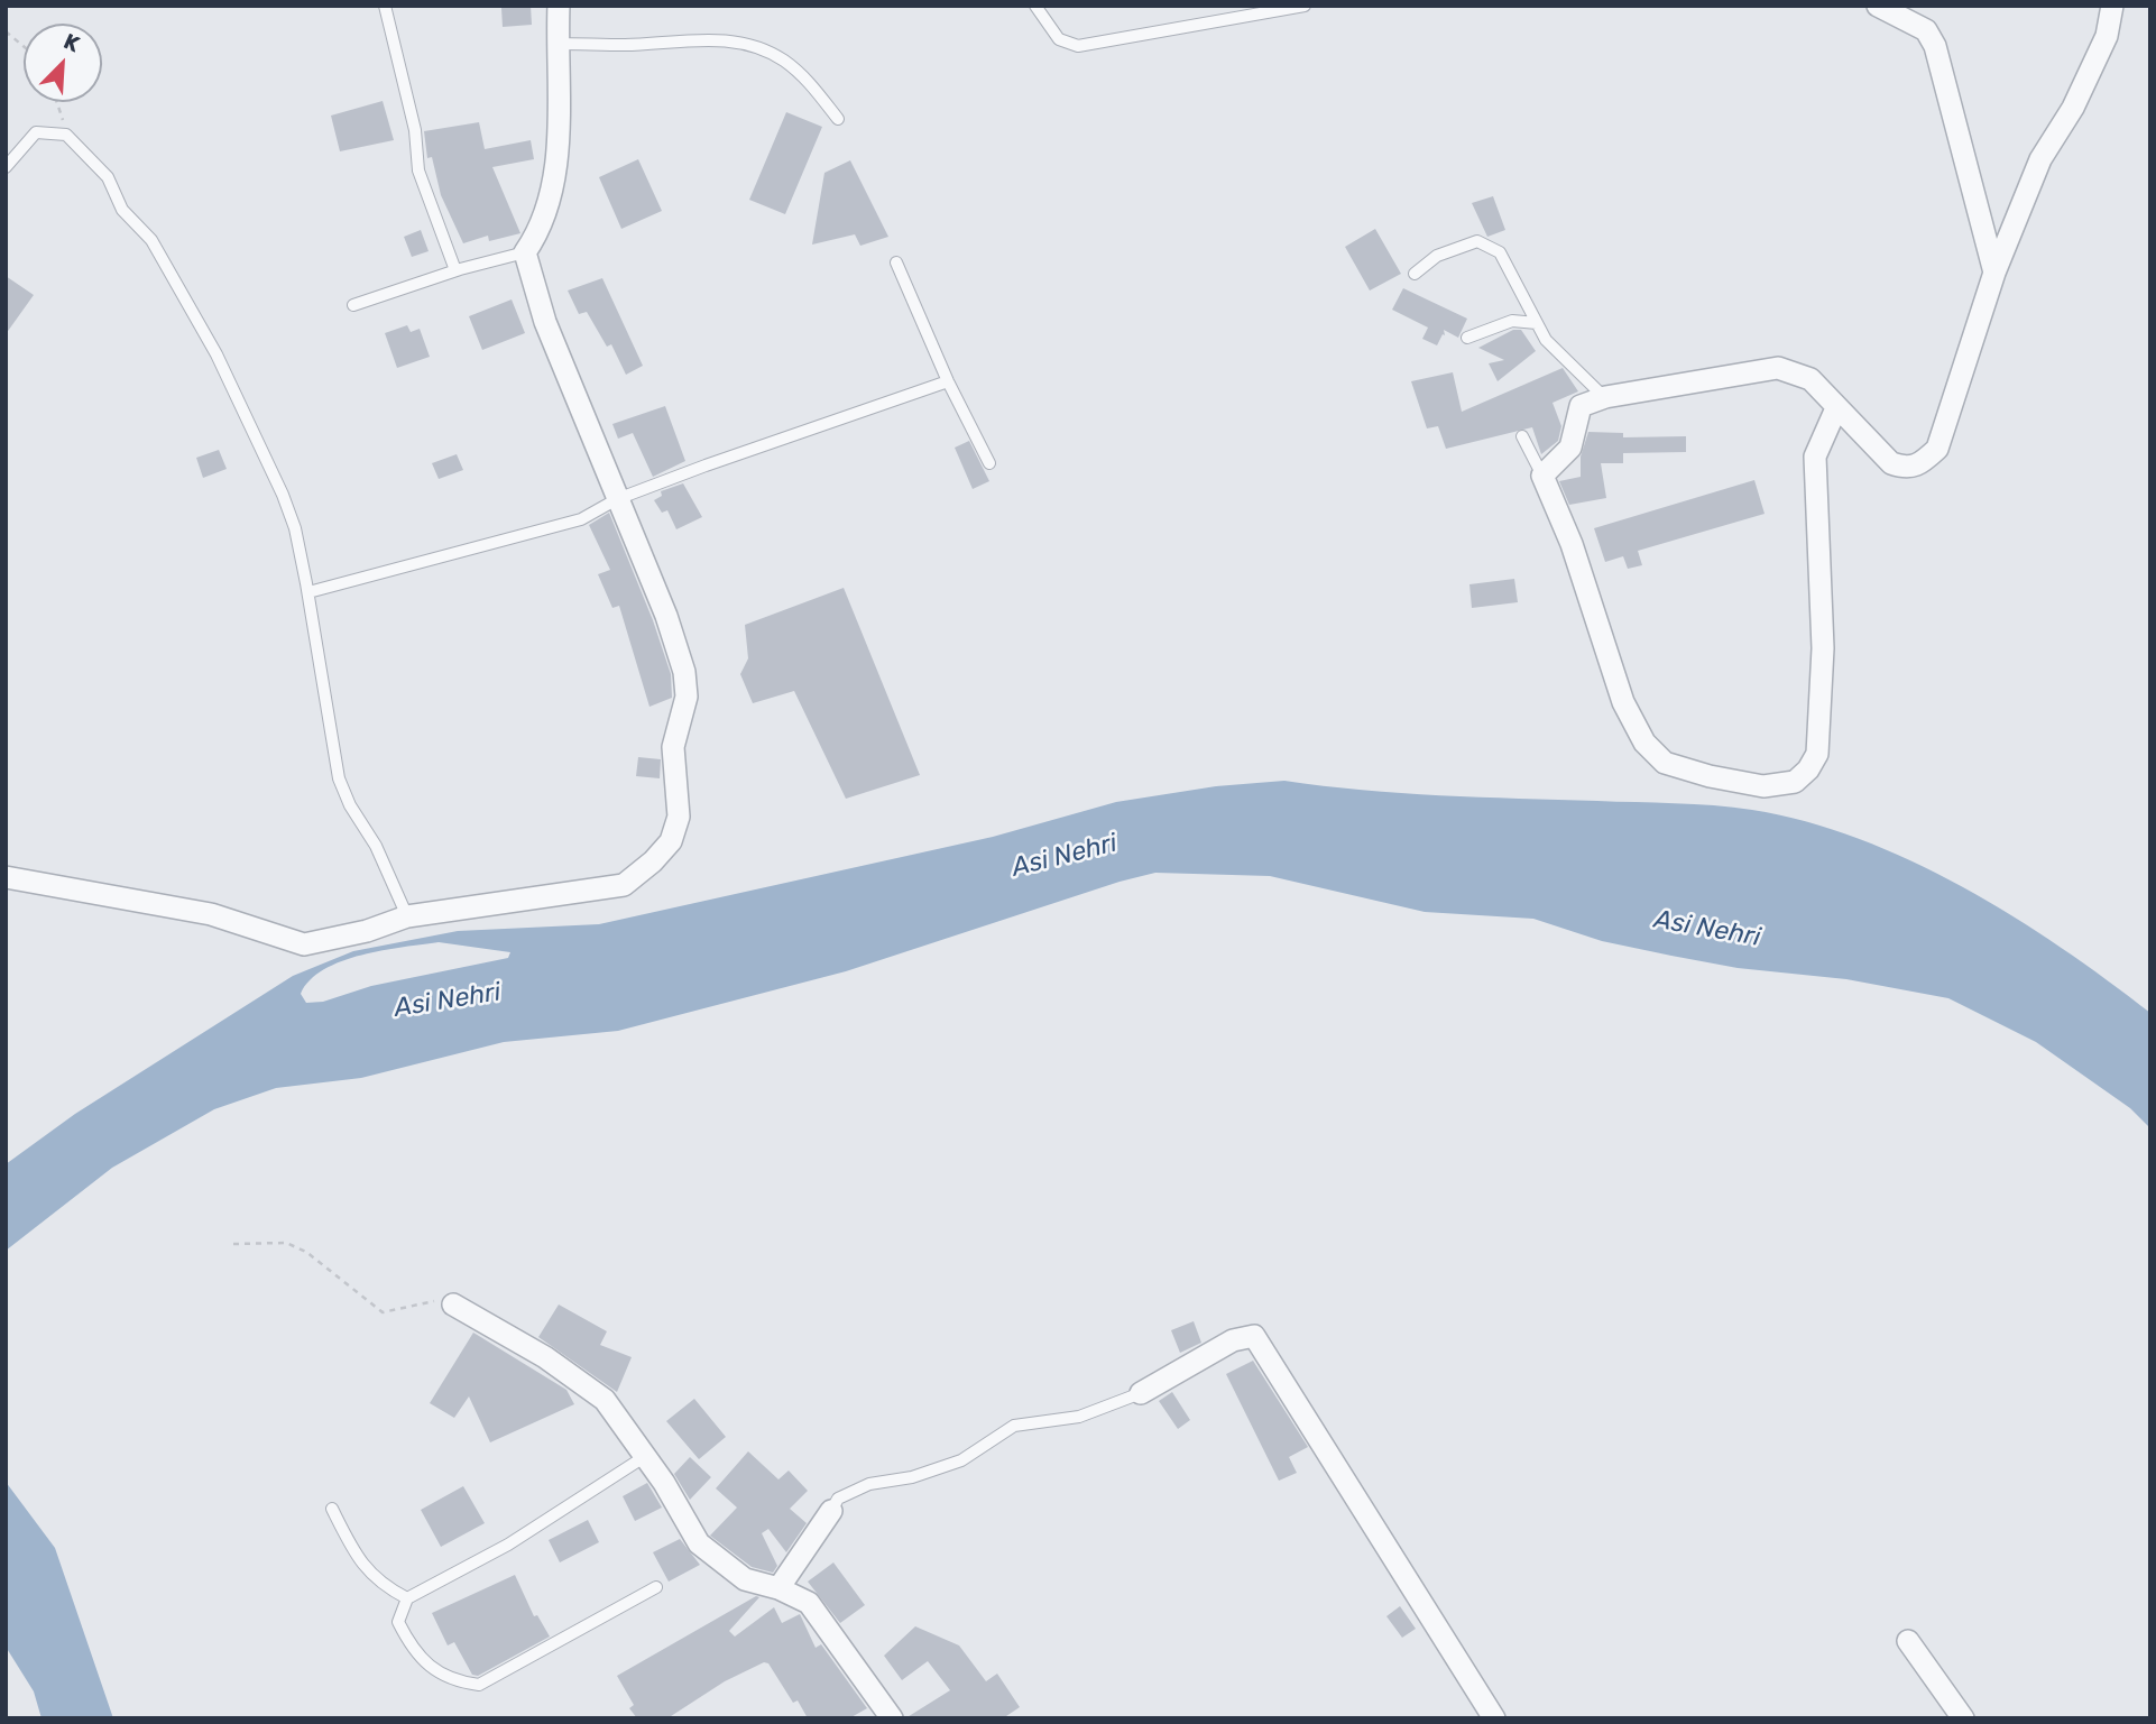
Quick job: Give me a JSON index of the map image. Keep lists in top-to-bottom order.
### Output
{
  "water": ["Asi Nehri"],
  "north": "top right"
}
